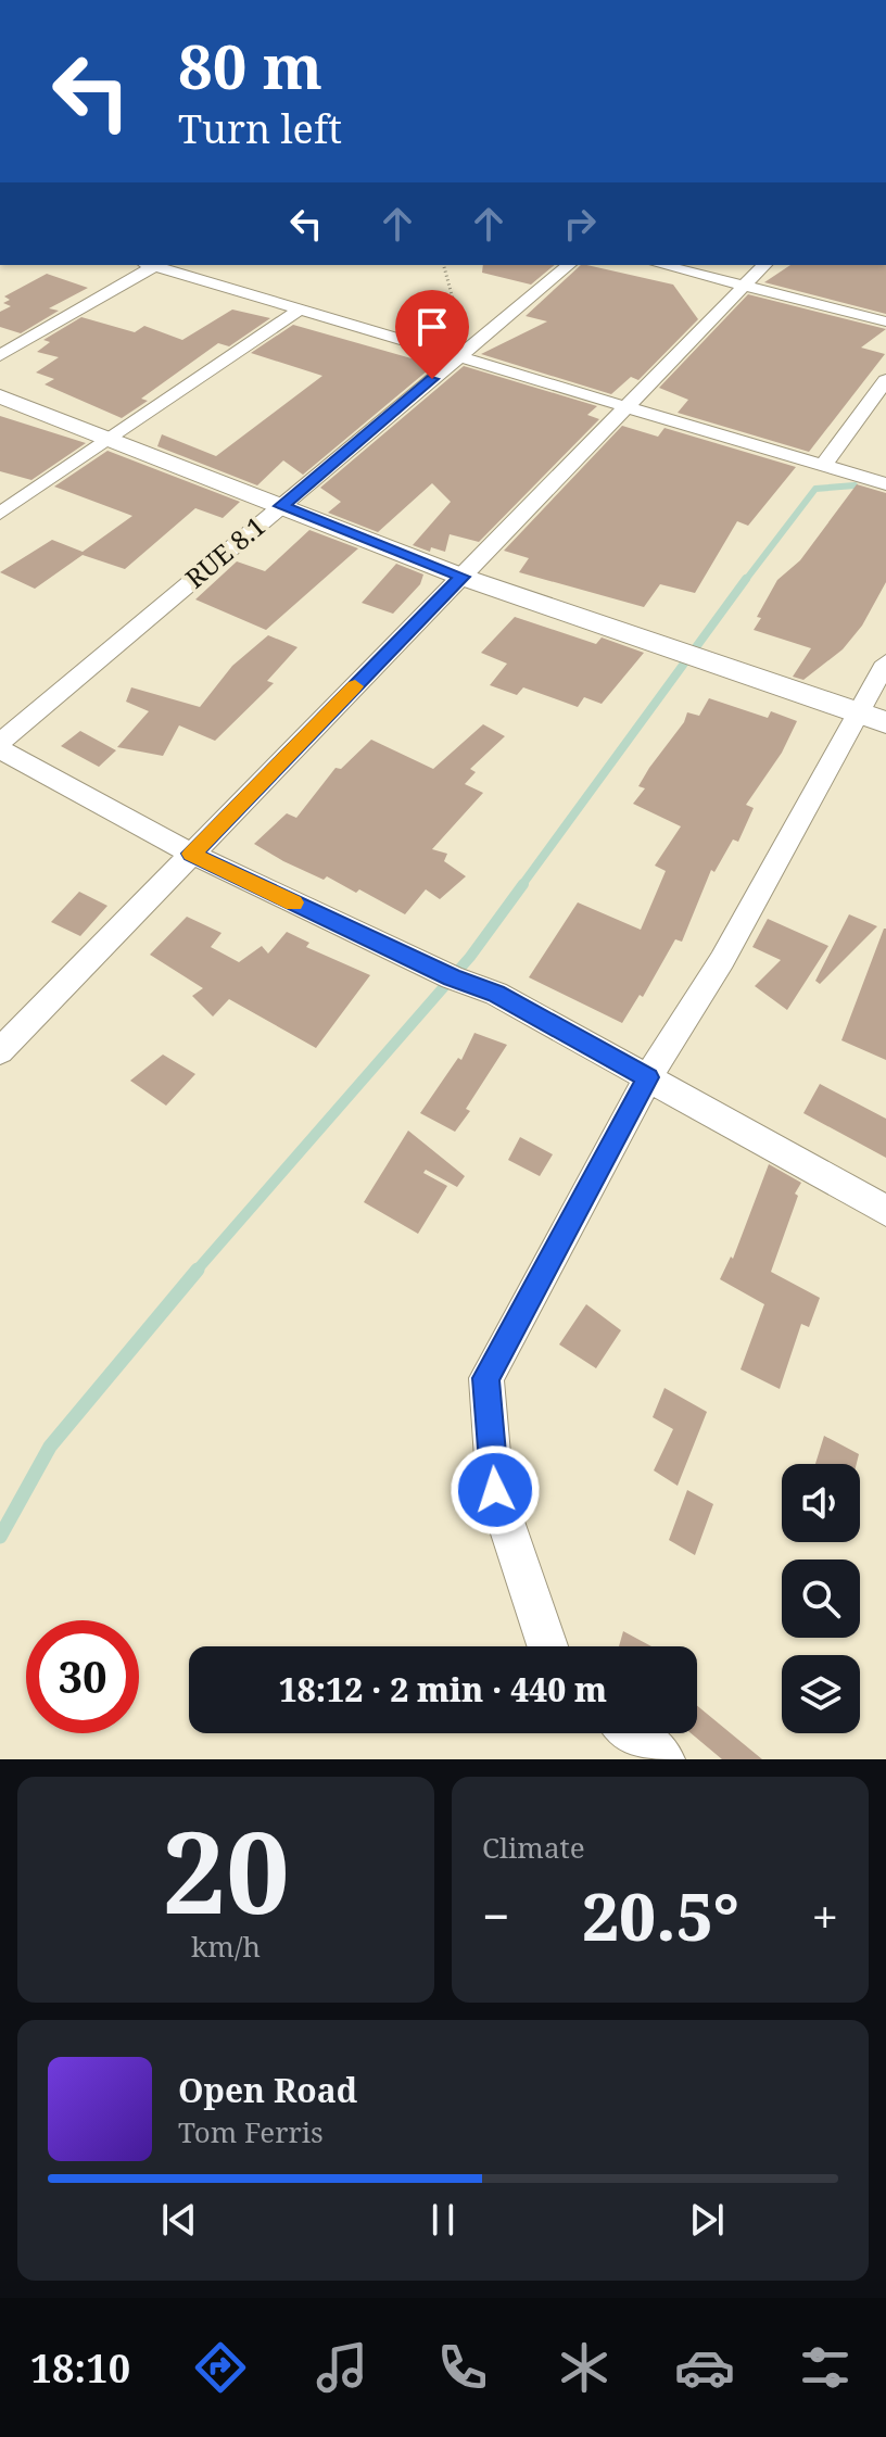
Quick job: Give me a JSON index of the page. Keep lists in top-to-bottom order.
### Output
{
  "streets": {
    "street": ["RUE 8.1"]
  },
  "page": {
    "turn": ["80 m", "Turn left"],
    "limit": "30",
    "trip": "18:12 · 2 min · 440 m",
    "tile": [
      ["20", "km/h"],
      "Climate"
    ],
    "heat": ["−", "20.5°", "+"],
    "song": ["Open Road", "Tom Ferris"],
    "tabs": "18:10"
  }
}
